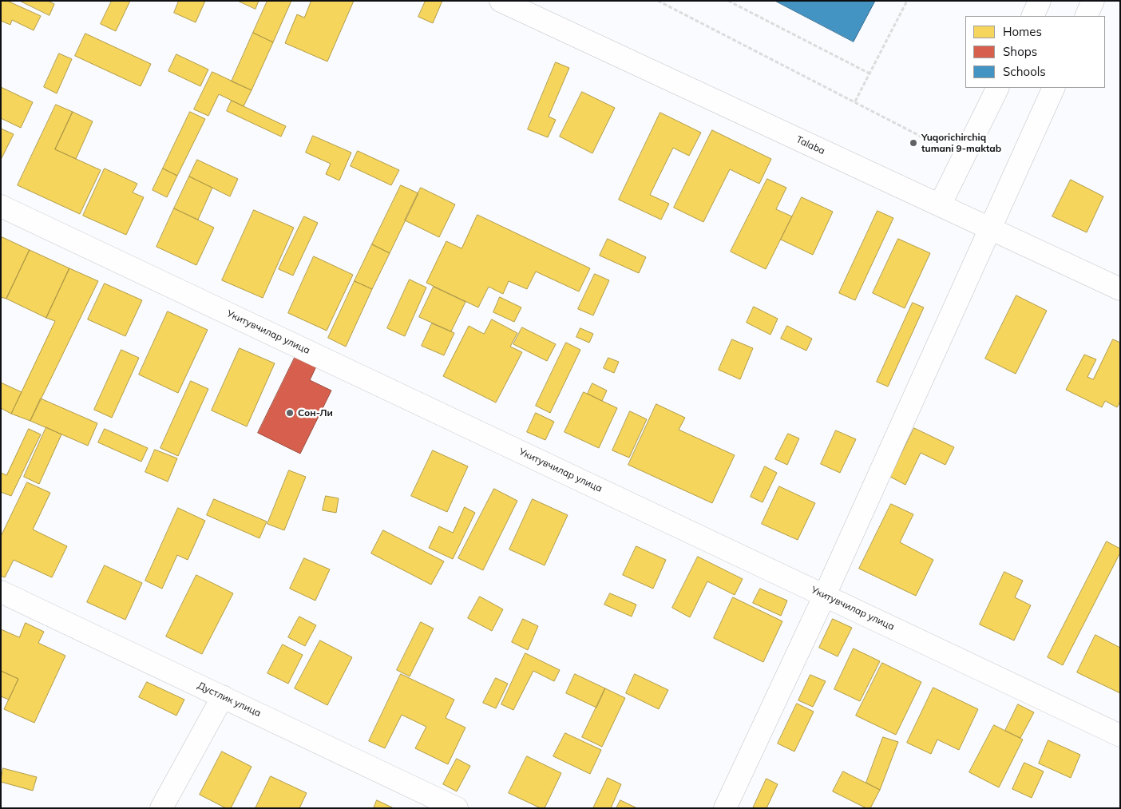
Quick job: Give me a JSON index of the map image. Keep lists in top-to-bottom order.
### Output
{
  "streets": {
    "street": ["Talaba", "Укитувчилар улица", "Дустлик улица"]
  },
  "places": ["Yuqorichirchiq tumani 9-maktab", "Сон-Ли"],
  "legend": ["Homes", "Shops", "Schools"]
}
